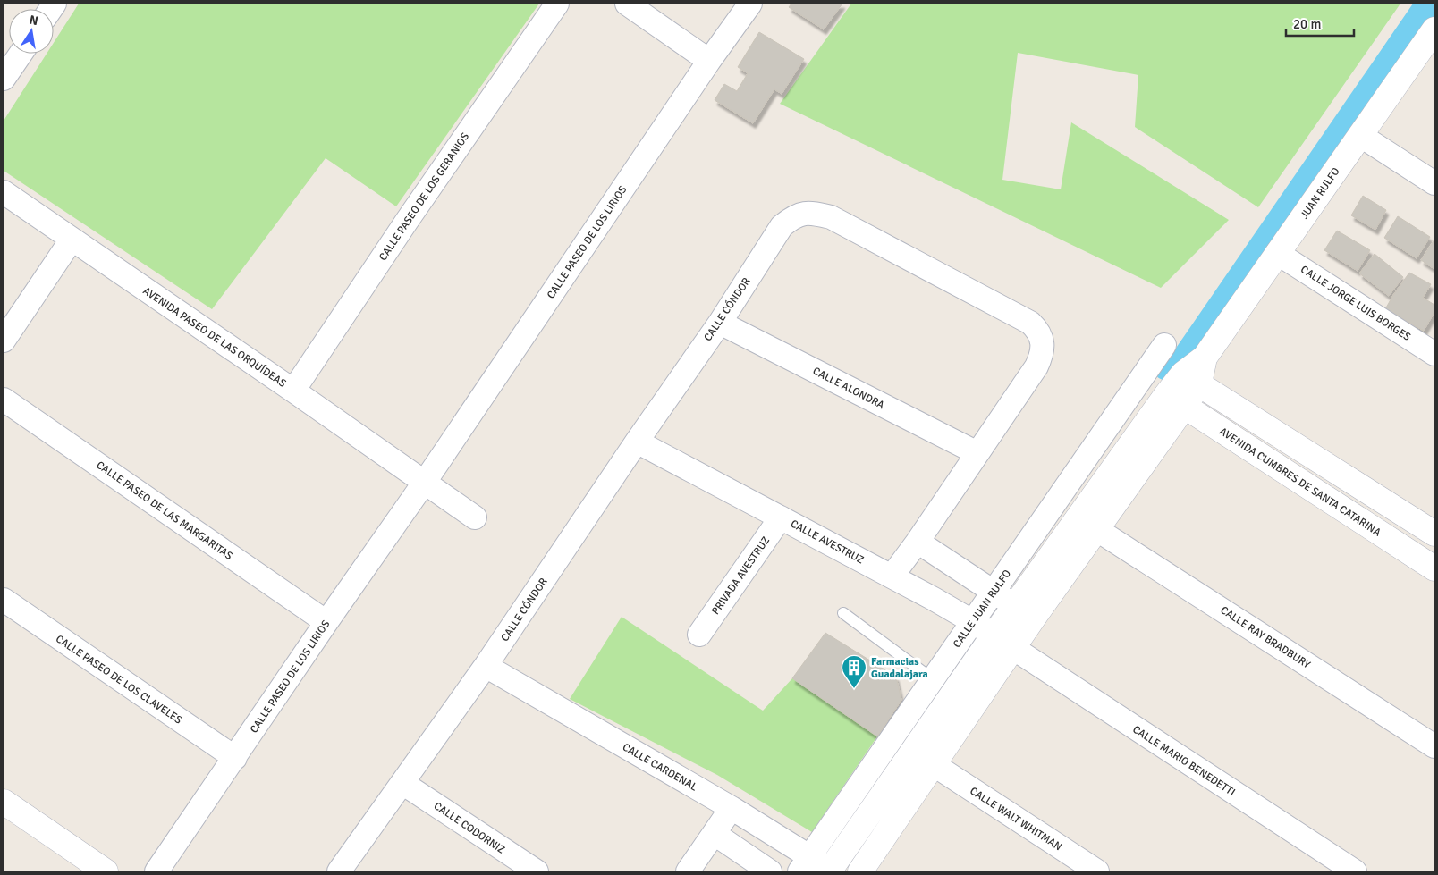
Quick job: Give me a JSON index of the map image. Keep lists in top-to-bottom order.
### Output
{
  "streets": {
    "street": [
      "JUAN RULFO",
      "CALLE PASEO DE LOS GERANIOS",
      "CALLE PASEO DE LOS LIRIOS",
      "CALLE JORGE LUIS BORGES",
      "CALLE CÓNDOR",
      "AVENIDA PASEO DE LAS ORQUÍDEAS",
      "CALLE ALONDRA",
      "AVENIDA CUMBRES DE SANTA CATARINA",
      "CALLE PASEO DE LAS MARGARITAS",
      "CALLE AVESTRUZ",
      "PRIVADA AVESTRUZ",
      "CALLE JUAN RULFO",
      "CALLE RAY BRADBURY",
      "CALLE PASEO DE LOS CLAVELES",
      "CALLE MARIO BENEDETTI",
      "CALLE CARDENAL",
      "CALLE WALT WHITMAN",
      "CALLE CODORNIZ"
    ]
  },
  "crossings": [
    ["JUAN RULFO", "CALLE JORGE LUIS BORGES"],
    ["CALLE PASEO DE LOS GERANIOS", "AVENIDA PASEO DE LAS ORQUÍDEAS"],
    ["CALLE PASEO DE LOS LIRIOS", "AVENIDA PASEO DE LAS ORQUÍDEAS"],
    ["CALLE PASEO DE LOS LIRIOS", "CALLE PASEO DE LAS MARGARITAS"],
    ["CALLE PASEO DE LOS LIRIOS", "CALLE PASEO DE LOS CLAVELES"],
    ["CALLE CÓNDOR", "CALLE ALONDRA"],
    ["CALLE CÓNDOR", "CALLE AVESTRUZ"],
    ["CALLE CÓNDOR", "CALLE CARDENAL"],
    ["CALLE CÓNDOR", "CALLE CODORNIZ"],
    ["CALLE AVESTRUZ", "PRIVADA AVESTRUZ"],
    ["CALLE AVESTRUZ", "CALLE JUAN RULFO"],
    ["CALLE AVESTRUZ", "CALLE MARIO BENEDETTI"],
    ["CALLE JUAN RULFO", "CALLE CARDENAL"]
  ],
  "places": {
    "building": ["Farmacias Guadalajara"]
  },
  "scale_bar": "20 m",
  "north": "top"
}
